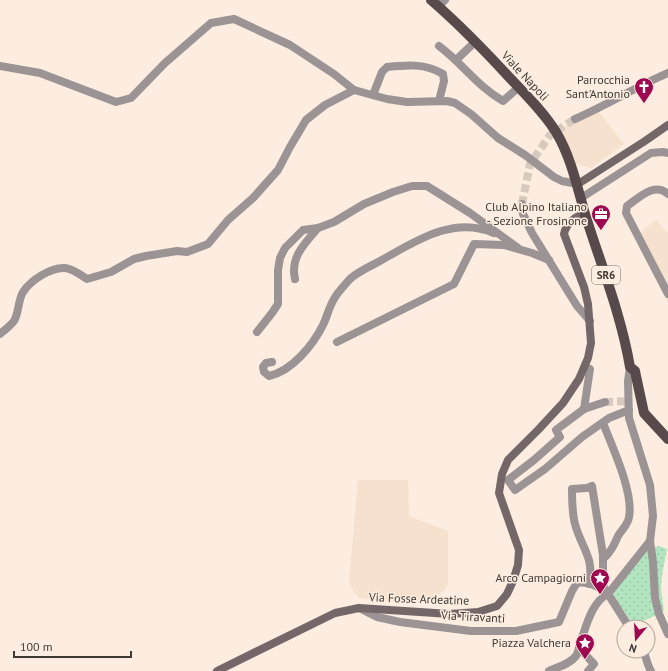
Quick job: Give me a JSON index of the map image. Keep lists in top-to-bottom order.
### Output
{
  "streets": {
    "main road": ["Viale Napoli", "SR6", "Via Fosse Ardeatine"],
    "street": ["Via Tiravanti"]
  },
  "crossings": [
    ["Viale Napoli", "SR6"],
    ["SR6", "Via Fosse Ardeatine"],
    ["Via Fosse Ardeatine", "Via Tiravanti"]
  ],
  "places": {
    "church": ["Parrocchia Sant'Antonio"],
    "office": ["Club Alpino Italiano - Sezione Frosinone"],
    "place": ["Arco Campagiorni", "Piazza Valchera"]
  },
  "scale_bar": "100 m",
  "north": "bottom"
}
